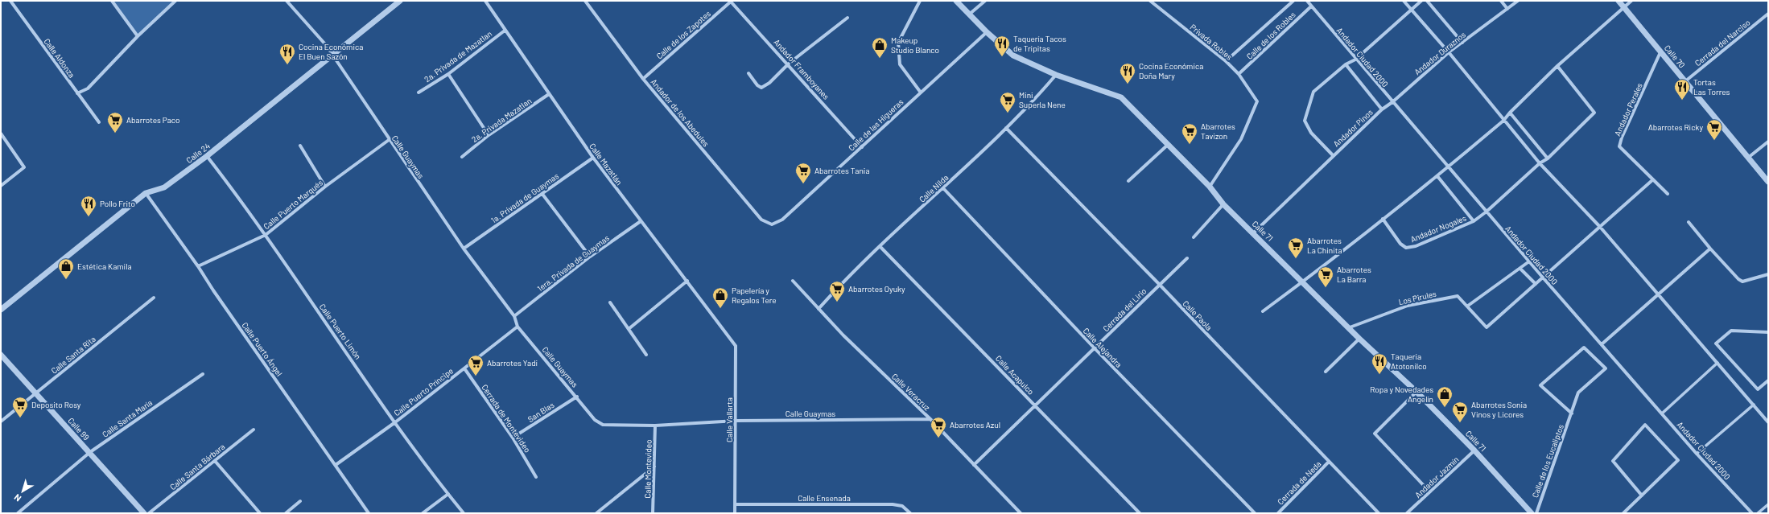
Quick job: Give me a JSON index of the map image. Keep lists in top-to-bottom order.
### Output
{
  "streets": {
    "street": [
      "Calle de los Zapotes",
      "Calle de los Robles",
      "Privada Robles",
      "Cerrada del Narciso",
      "Andador Duraznos",
      "2a. Privada de Mazatlan",
      "Calle 70",
      "Andador Ciudad 2000",
      "Calle Aldonza",
      "Andador Framboyanes",
      "Andador Perales",
      "Andador de los Abedules",
      "2a. Privada Mazatlan",
      "Calle de las Higueras",
      "Andador Pinos",
      "Calle 24",
      "Calle Guaymas",
      "Calle Mazatlán",
      "Calle Nilda",
      "1a. Privada de Guaymas",
      "Calle Puerto Marqués",
      "Andador Nogales",
      "Calle 71",
      "1era. Privada de Guaymas",
      "Los Pirules",
      "Cerrada del Lirio",
      "Calle Paola",
      "Calle Puerto Limón",
      "Calle Alejandra",
      "Calle Puerto Ángel",
      "Calle Santa Rita",
      "Calle Acapulco",
      "Calle Puerto Príncipe",
      "Calle Veracruz",
      "San Blas",
      "Calle Santa María",
      "Cerrada de Montevideo",
      "Calle Vallarta",
      "Calle 99",
      "Calle de los Eucaliptos",
      "Calle Santa Bárbara",
      "Calle Montevideo",
      "Andador Jazmín",
      "Cerrada de Neda",
      "Calle Ensenada"
    ]
  },
  "crossings": [
    ["Calle de los Zapotes", "Andador Framboyanes"],
    ["Calle de los Zapotes", "Andador de los Abedules"],
    ["Calle de los Robles", "Privada Robles"],
    ["Calle de los Robles", "Andador Ciudad 2000"],
    ["Privada Robles", "Calle 71"],
    ["Cerrada del Narciso", "Calle 70"],
    ["Andador Duraznos", "Andador Ciudad 2000"],
    ["Andador Duraznos", "Andador Pinos"],
    ["2a. Privada de Mazatlan", "Calle Mazatlán"],
    ["Calle 70", "Andador Perales"],
    ["Andador Ciudad 2000", "Andador Pinos"],
    ["Andador Ciudad 2000", "Andador Nogales"],
    ["Andador Ciudad 2000", "Los Pirules"],
    ["Andador Framboyanes", "Calle de las Higueras"],
    ["Andador de los Abedules", "Calle de las Higueras"],
    ["2a. Privada Mazatlan", "Calle Mazatlán"],
    ["Calle de las Higueras", "Calle 71"],
    ["Andador Pinos", "Calle 71"],
    ["Calle 24", "Calle Guaymas"],
    ["Calle 24", "Calle Puerto Limón"],
    ["Calle 24", "Calle Puerto Ángel"],
    ["Calle Guaymas", "1a. Privada de Guaymas"],
    ["Calle Guaymas", "Calle Puerto Marqués"],
    ["Calle Guaymas", "1era. Privada de Guaymas"],
    ["Calle Guaymas", "Calle Puerto Príncipe"],
    ["Calle Guaymas", "Calle Veracruz"],
    ["Calle Guaymas", "San Blas"],
    ["Calle Guaymas", "Calle Vallarta"],
    ["Calle Guaymas", "Calle Montevideo"],
    ["Calle Mazatlán", "1a. Privada de Guaymas"],
    ["Calle Mazatlán", "1era. Privada de Guaymas"],
    ["Calle Mazatlán", "Calle Vallarta"],
    ["Calle Nilda", "Calle 71"],
    ["Calle Nilda", "Calle Paola"],
    ["Calle Nilda", "Calle Alejandra"],
    ["Calle Nilda", "Calle Acapulco"],
    ["Calle Nilda", "Calle Veracruz"],
    ["Calle Puerto Marqués", "Calle Puerto Limón"],
    ["Calle Puerto Marqués", "Calle Puerto Ángel"],
    ["Calle 71", "Los Pirules"],
    ["Calle 71", "Andador Jazmín"],
    ["Cerrada del Lirio", "Calle Paola"],
    ["Cerrada del Lirio", "Calle Alejandra"],
    ["Cerrada del Lirio", "Calle Acapulco"],
    ["Cerrada del Lirio", "Calle Veracruz"],
    ["Calle Paola", "Cerrada de Neda"],
    ["Calle Puerto Limón", "Calle Puerto Príncipe"],
    ["Calle Puerto Ángel", "Calle Puerto Príncipe"],
    ["Calle Santa Rita", "Calle 99"],
    ["Calle Puerto Príncipe", "Cerrada de Montevideo"],
    ["San Blas", "Cerrada de Montevideo"],
    ["Calle Santa María", "Calle 99"],
    ["Calle Vallarta", "Calle Ensenada"]
  ],
  "places": {
    "restaurant": [
      "Taquería Tacos de Tripitas",
      "Cocina Económica El Buen Sazón",
      "Cocina Económica Doña Mary",
      "Tortas Las Torres",
      "Pollo Frito",
      "Taqueria Atotonilco"
    ],
    "shop": [
      "Makeup Studio Blanco",
      "Estética Kamila",
      "Papelería y Regalos Tere",
      "Ropa y Novedades Angelín"
    ],
    "supermarket": [
      "Mini Superla Nene",
      "Abarrotes Paco",
      "Abarrotes Ricky",
      "Abarrotes Tavizon",
      "Abarrotes Tania",
      "Abarrotes La Chinita",
      "Abarrotes La Barra",
      "Abarrotes Oyuky",
      "Abarrotes Yadi",
      "Deposito Rosy",
      "Abarrotes Sonia Vinos y Licores",
      "Abarrotes Azul"
    ]
  },
  "north": "bottom left"
}
